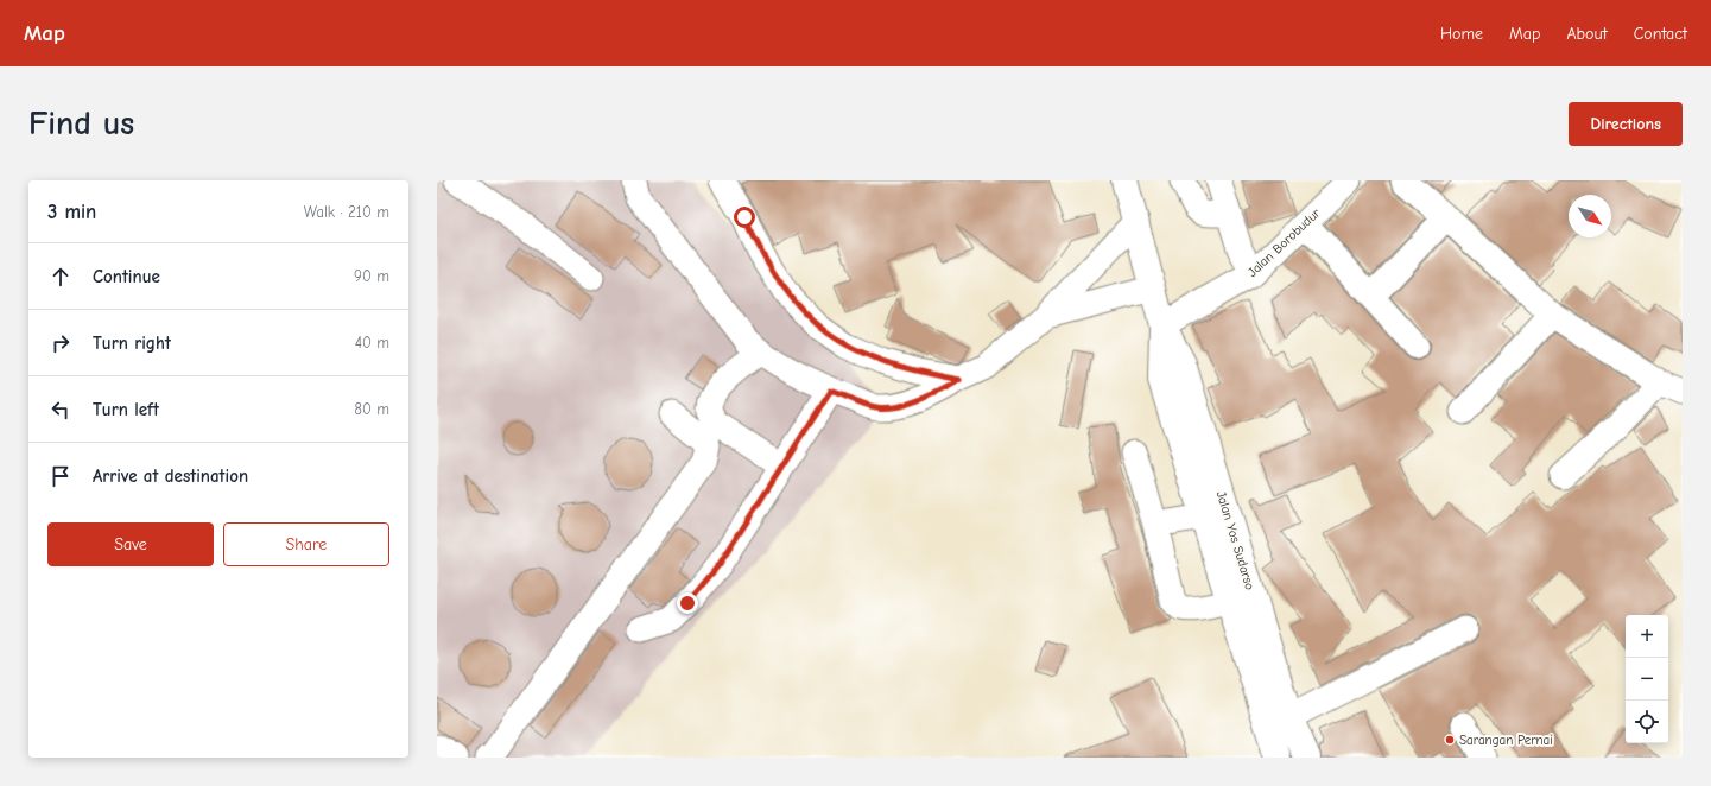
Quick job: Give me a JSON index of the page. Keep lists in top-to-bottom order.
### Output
{
  "streets": {
    "highway": ["Jalan Yos Sudarso"],
    "street": ["Jalan Borobudur"]
  },
  "crossings": [
    ["Jalan Borobudur", "Jalan Yos Sudarso"]
  ],
  "places": ["Sarangan Pernai"],
  "north": "bottom right",
  "page": {
    "header": "Map",
    "nav": [
      "Home",
      "Map",
      "About",
      "Contact"
    ],
    "buttons": [
      "Directions",
      ["Save", "Share"]
    ],
    "title": "Find us",
    "heading": ["3 min", "Walk · 210 m"],
    "list": [
      ["Continue", "90 m"],
      ["Turn right", "40 m"],
      ["Turn left", "80 m"],
      "Arrive at destination"
    ],
    "map_buttons": ["+", "−"]
  }
}
